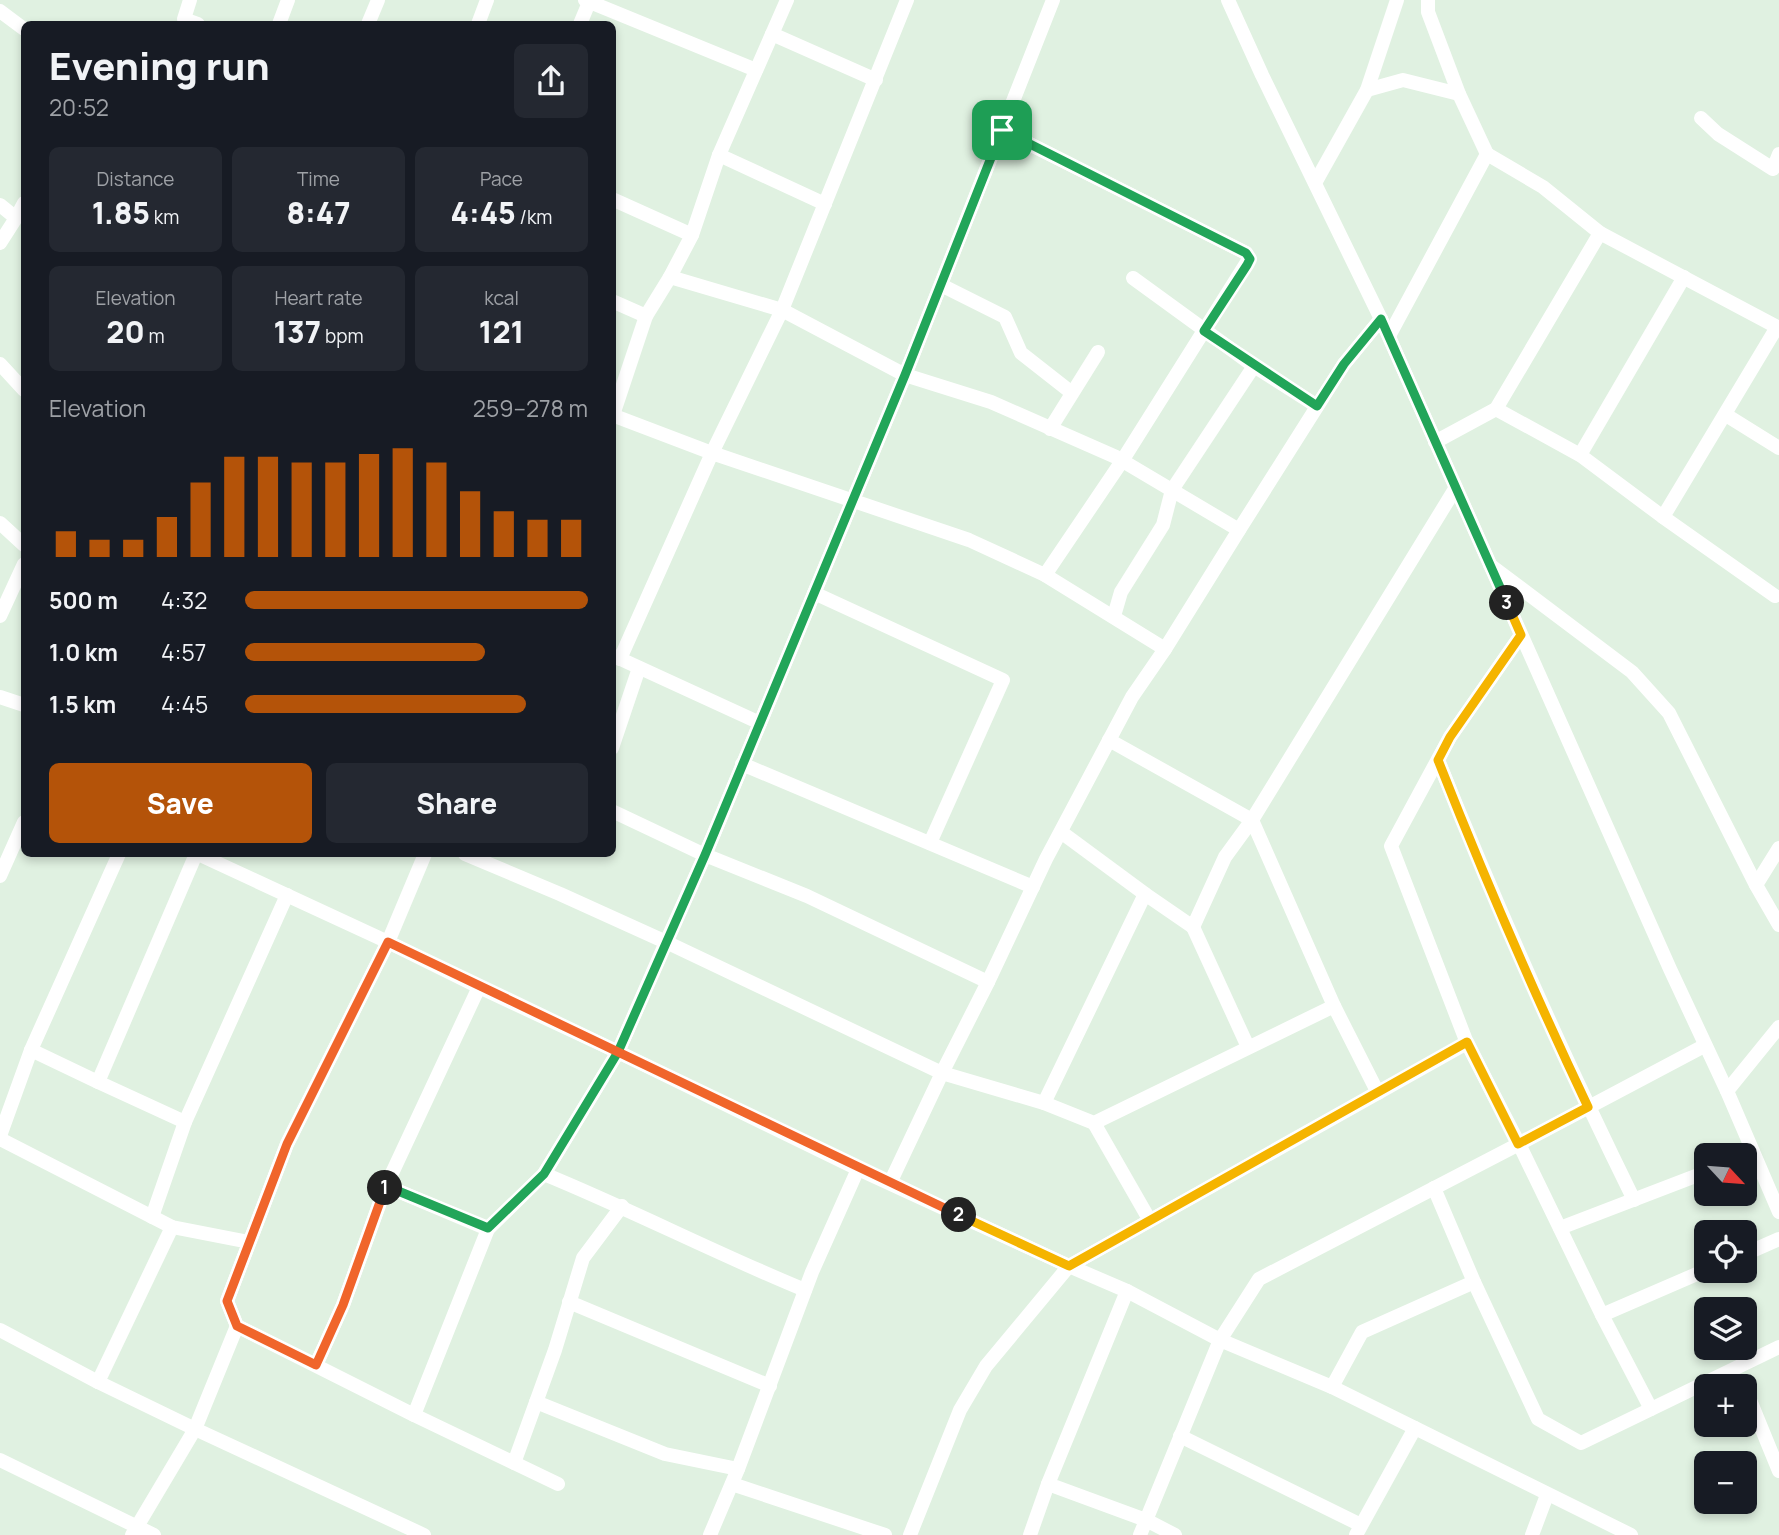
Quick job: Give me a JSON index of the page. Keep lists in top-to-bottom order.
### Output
{
  "north": "bottom right",
  "page": {
    "heading": ["Evening run", "20:52"],
    "stats": [
      ["Distance", "1.85 km"],
      ["Time", "8:47"],
      ["Pace", "4:45 /km"],
      ["Elevation", "20 m"],
      ["Heart rate", "137 bpm"],
      ["kcal", "121"]
    ],
    "chart": ["Elevation", "259–278 m"],
    "list": [
      {
        "name": "500 m",
        "note": "4:32"
      },
      {
        "name": "1.0 km",
        "note": "4:57"
      },
      {
        "name": "1.5 km",
        "note": "4:45"
      }
    ],
    "pins": ["3", "1", "2"],
    "buttons": ["Save", "Share"],
    "map_buttons": ["+", "−"]
  }
}
